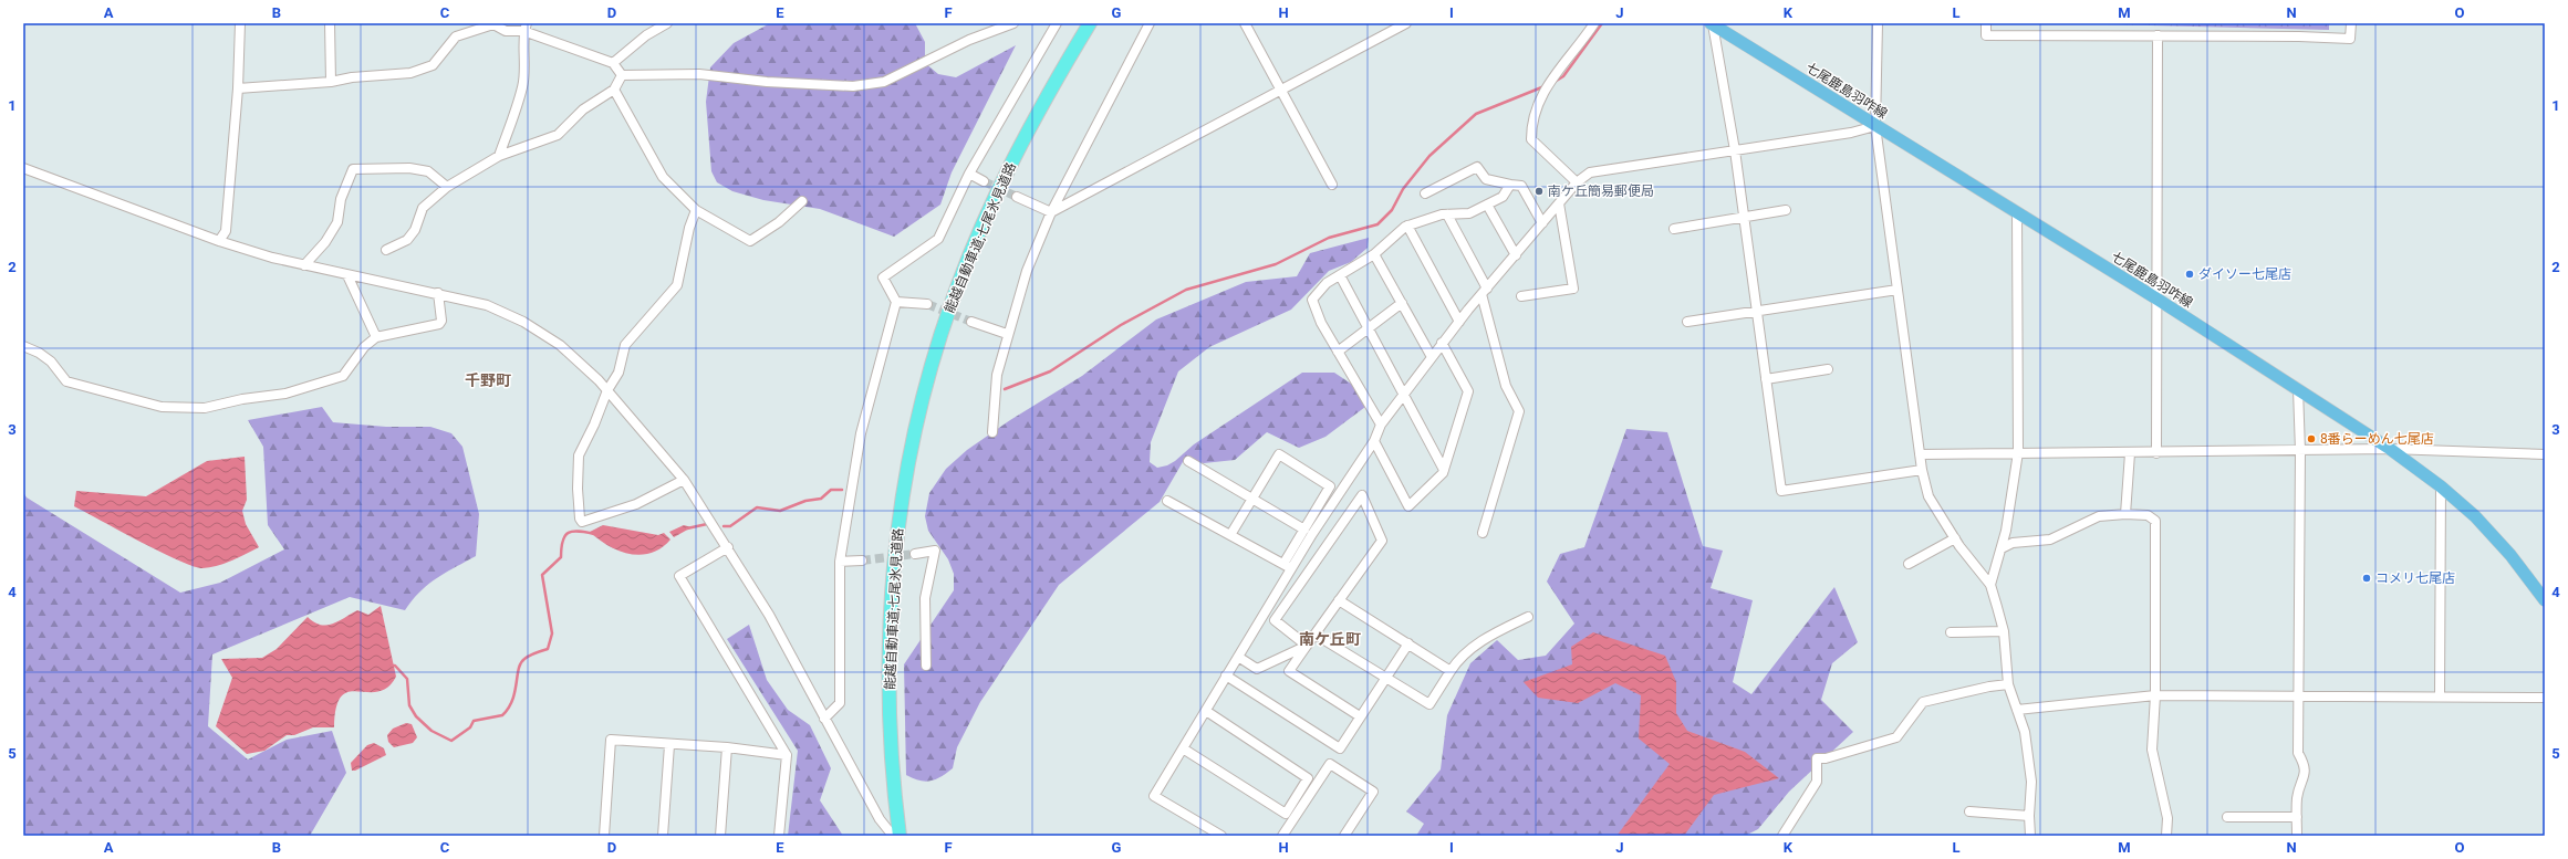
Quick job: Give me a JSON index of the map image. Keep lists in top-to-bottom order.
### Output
{
  "streets": {
    "highway": ["能越自動車道;七尾氷見道路"],
    "main road": ["七尾鹿島羽咋線"]
  },
  "districts": ["千野町", "南ケ丘町"],
  "places": [
    "南ケ丘簡易郵便局",
    "ダイソー七尾店",
    "8番らーめん七尾店",
    "コメリ七尾店"
  ],
  "grid": {
    "columns": [
      "A",
      "B",
      "C",
      "D",
      "E",
      "F",
      "G",
      "H",
      "I",
      "J",
      "K",
      "L",
      "M",
      "N",
      "O"
    ],
    "rows": [
      "1",
      "2",
      "3",
      "4",
      "5"
    ]
  }
}
